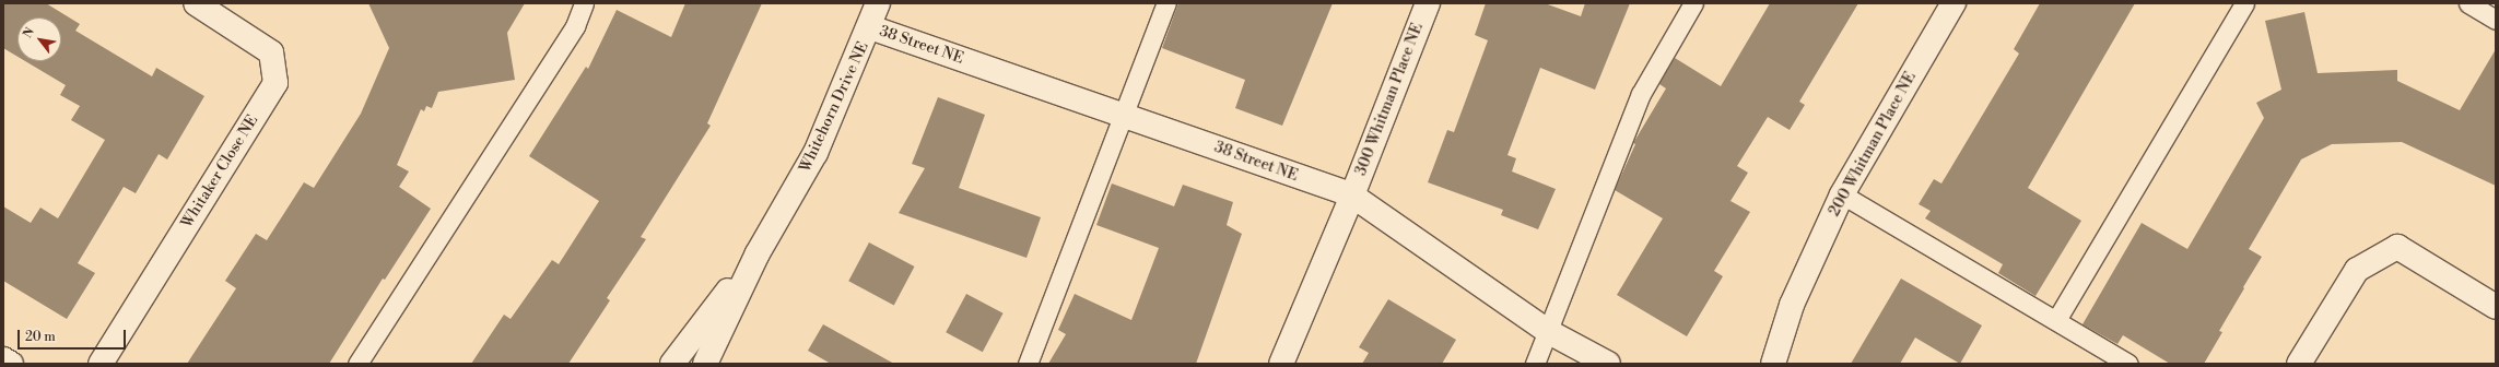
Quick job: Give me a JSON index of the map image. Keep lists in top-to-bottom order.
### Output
{
  "streets": {
    "street": [
      "38 Street NE",
      "300 Whitman Place NE",
      "Whitehorn Drive NE",
      "200 Whitman Place NE",
      "Whitaker Close NE"
    ]
  },
  "crossings": [
    ["38 Street NE", "300 Whitman Place NE"],
    ["38 Street NE", "Whitehorn Drive NE"]
  ],
  "scale_bar": "20 m",
  "north": "top left"
}
